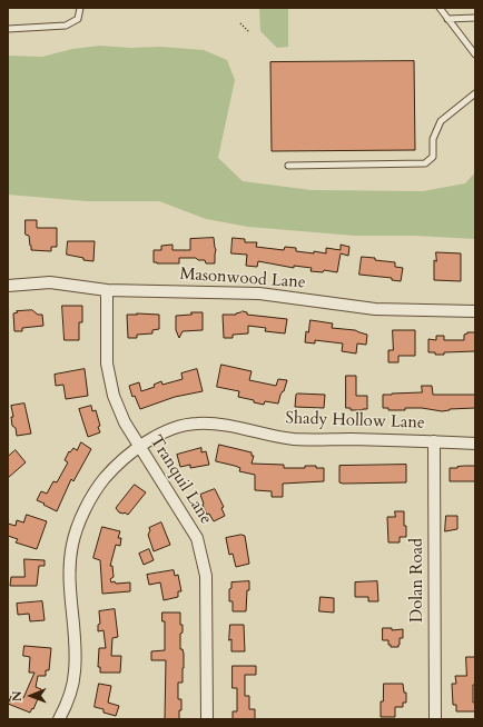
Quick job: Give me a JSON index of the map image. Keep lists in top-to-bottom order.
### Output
{
  "streets": {
    "street": [
      "Masonwood Lane",
      "Shady Hollow Lane",
      "Tranquil Lane",
      "Dolan Road"
    ]
  },
  "crossings": [
    ["Masonwood Lane", "Tranquil Lane"],
    ["Shady Hollow Lane", "Tranquil Lane"],
    ["Shady Hollow Lane", "Dolan Road"]
  ],
  "north": "left"
}
